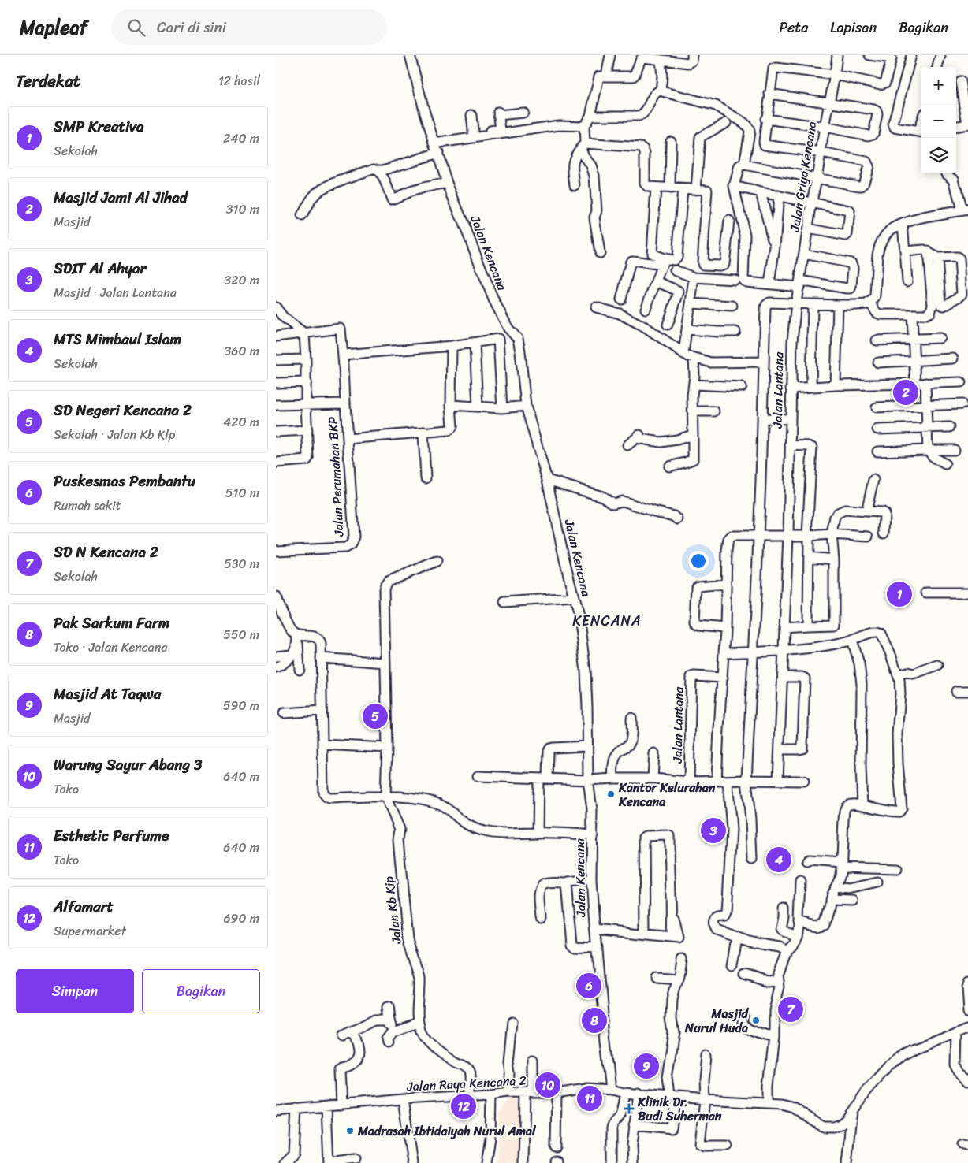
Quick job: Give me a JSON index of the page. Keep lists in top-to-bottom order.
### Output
{
  "streets": {
    "street": [
      "Jalan Griya Kencana",
      "Jalan Kencana",
      "Jalan Lantana",
      "Jalan Perumahan BKP",
      "Jalan Kb Kip",
      "Jalan Raya Kencana 2"
    ]
  },
  "crossings": [
    ["Jalan Griya Kencana", "Jalan Lantana"],
    ["Jalan Kencana", "Jalan Raya Kencana 2"]
  ],
  "districts": ["KENCANA"],
  "places": {
    "other": ["Kantor Kelurahan Kencana", "Masjid Nurul Huda", "Madrasah Ibtidaiyah Nurul Amal"],
    "health": ["Klinik Dr. Budi Suherman"]
  },
  "page": {
    "header": "Mapleaf",
    "search": "Cari di sini",
    "nav": ["Peta", "Lapisan", "Bagikan"],
    "heading": ["Terdekat", "12 hasil"],
    "map_buttons": ["+", "−"],
    "list": [
      {
        "mark": "1",
        "name": "SMP Kreativa",
        "note": "Sekolah",
        "value": "240 m"
      },
      {
        "mark": "2",
        "name": "Masjid Jami Al Jihad",
        "note": "Masjid",
        "value": "310 m"
      },
      {
        "mark": "3",
        "name": "SDIT Al Ahyar",
        "note": "Masjid · Jalan Lantana",
        "value": "320 m"
      },
      {
        "mark": "4",
        "name": "MTS Mimbaul Islam",
        "note": "Sekolah",
        "value": "360 m"
      },
      {
        "mark": "5",
        "name": "SD Negeri Kencana 2",
        "note": "Sekolah · Jalan Kb Klp",
        "value": "420 m"
      },
      {
        "mark": "6",
        "name": "Puskesmas Pembantu",
        "note": "Rumah sakit",
        "value": "510 m"
      },
      {
        "mark": "7",
        "name": "SD N Kencana 2",
        "note": "Sekolah",
        "value": "530 m"
      },
      {
        "mark": "8",
        "name": "Pak Sarkum Farm",
        "note": "Toko · Jalan Kencana",
        "value": "550 m"
      },
      {
        "mark": "9",
        "name": "Masjid At Taqwa",
        "note": "Masjid",
        "value": "590 m"
      },
      {
        "mark": "10",
        "name": "Warung Sayur Abang 3",
        "note": "Toko",
        "value": "640 m"
      },
      {
        "mark": "11",
        "name": "Esthetic Perfume",
        "note": "Toko",
        "value": "640 m"
      },
      {
        "mark": "12",
        "name": "Alfamart",
        "note": "Supermarket",
        "value": "690 m"
      }
    ],
    "pins": [
      "2",
      "1",
      "5",
      "3",
      "4",
      "6",
      "7",
      "8",
      "9",
      "10",
      "11",
      "12"
    ],
    "buttons": ["Simpan", "Bagikan"]
  }
}
